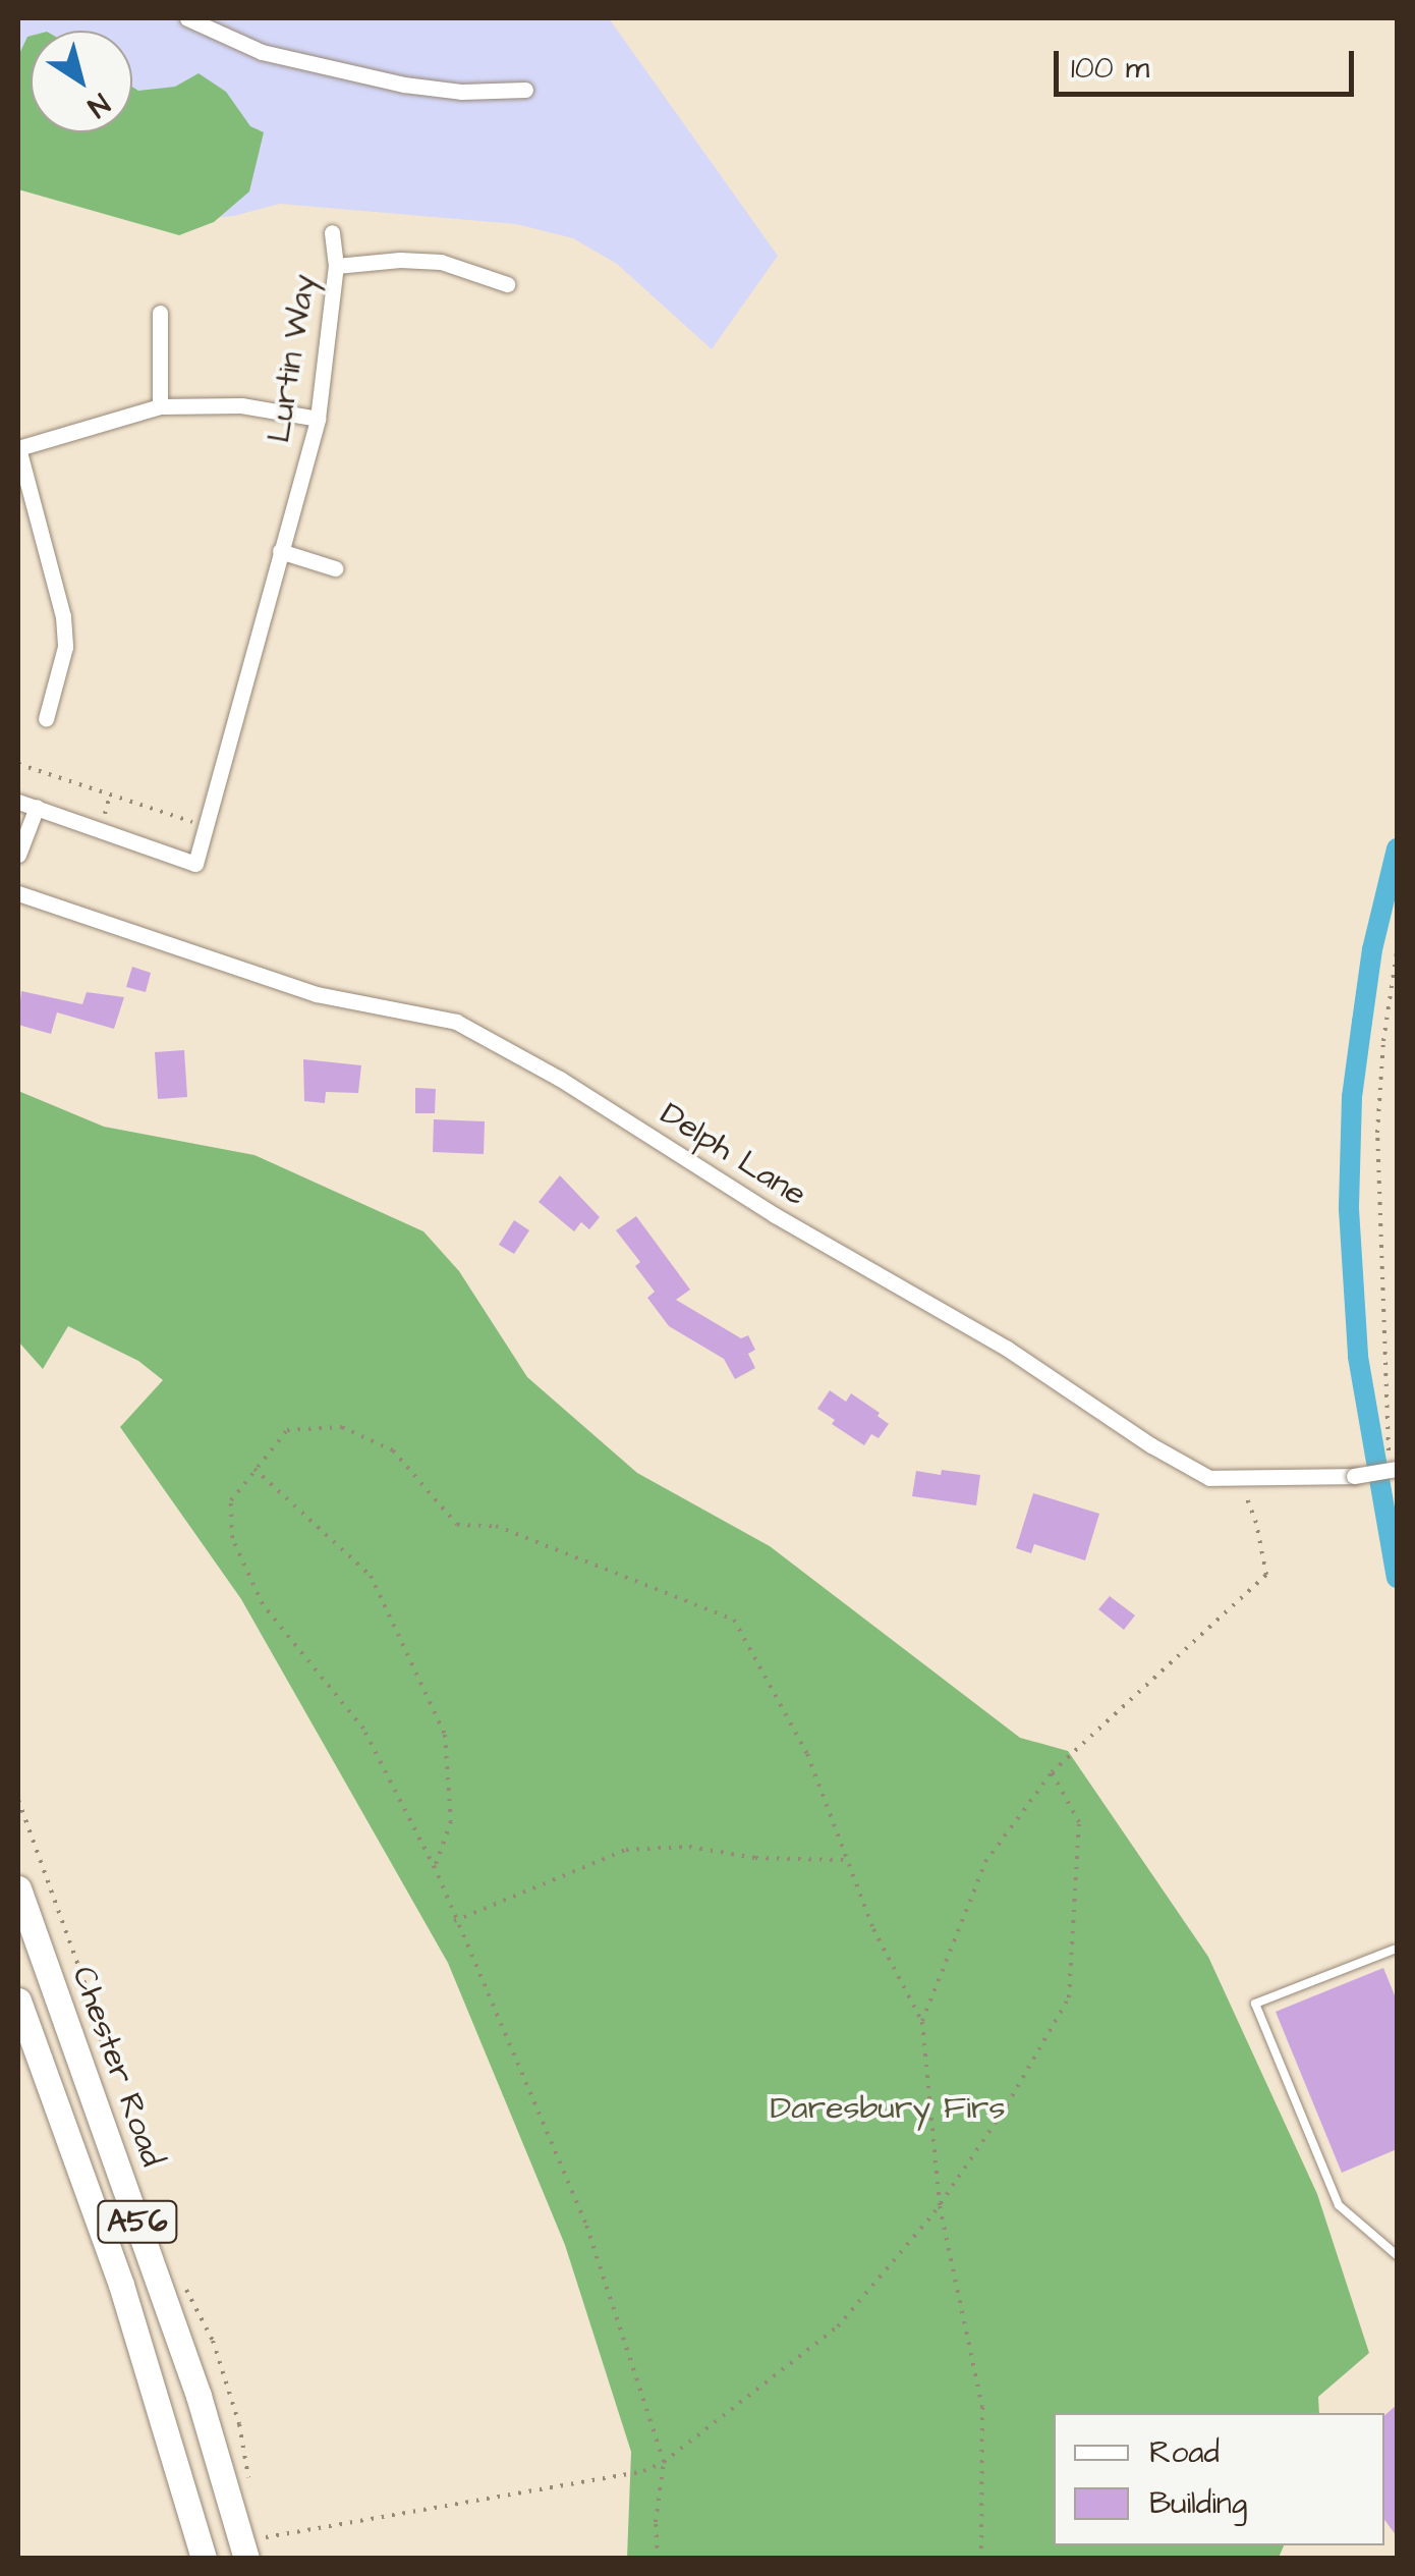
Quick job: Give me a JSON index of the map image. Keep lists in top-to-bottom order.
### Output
{
  "streets": {
    "highway": ["Chester Road", "A56"],
    "street": ["Lurtin Way", "Delph Lane"]
  },
  "parks": ["Daresbury Firs"],
  "legend": ["Road", "Building"],
  "scale_bar": "100 m",
  "north": "bottom right"
}
